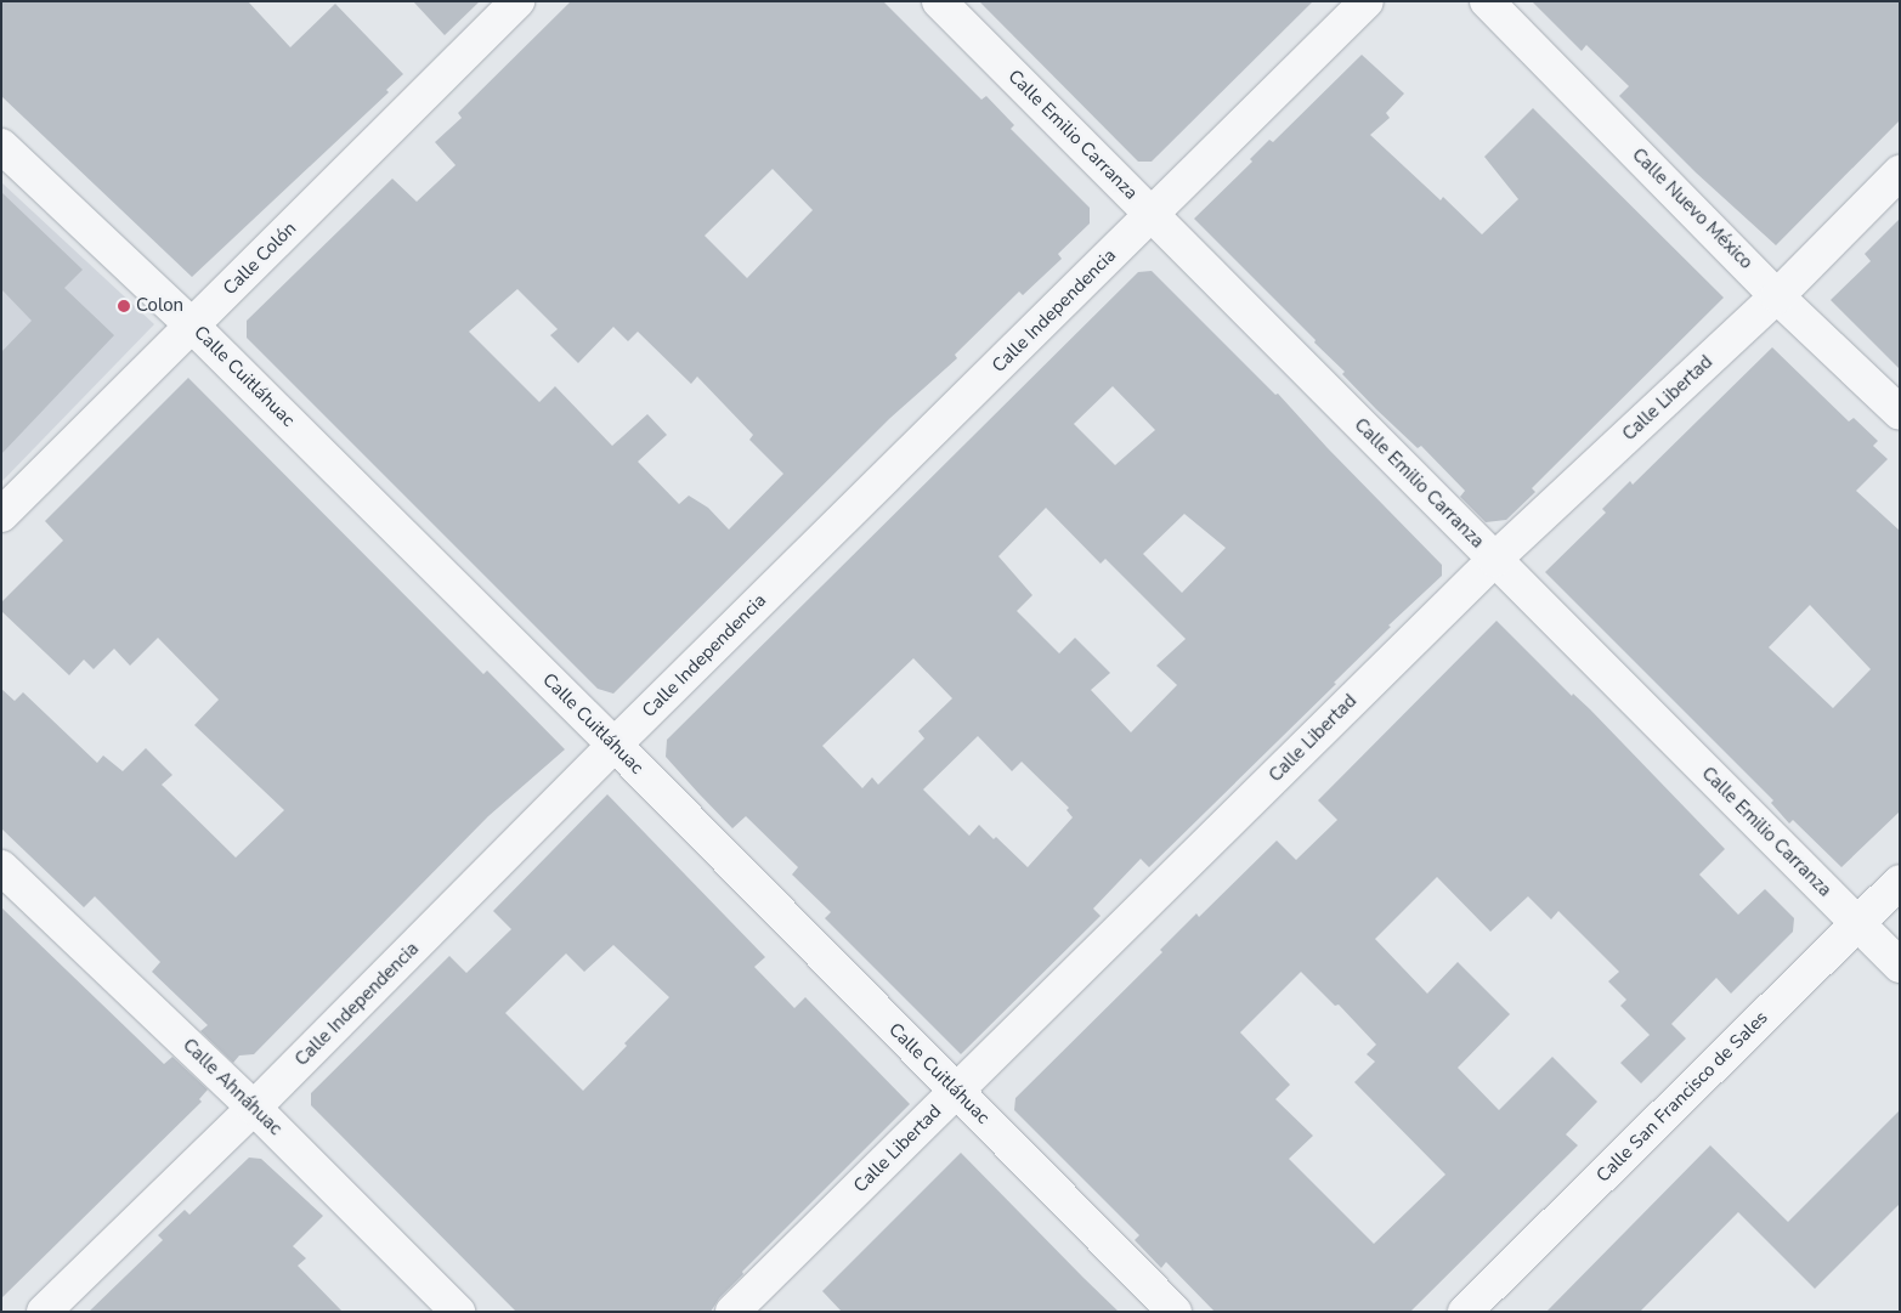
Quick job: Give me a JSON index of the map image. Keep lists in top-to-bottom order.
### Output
{
  "streets": {
    "street": [
      "Calle Emilio Carranza",
      "Calle Nuevo México",
      "Calle Colón",
      "Calle Independencia",
      "Calle Cuitláhuac",
      "Calle Libertad",
      "Calle Ahnáhuac",
      "Calle San Francisco de Sales"
    ]
  },
  "crossings": [
    ["Calle Emilio Carranza", "Calle Independencia"],
    ["Calle Emilio Carranza", "Calle Libertad"],
    ["Calle Emilio Carranza", "Calle San Francisco de Sales"],
    ["Calle Nuevo México", "Calle Libertad"],
    ["Calle Colón", "Calle Cuitláhuac"],
    ["Calle Independencia", "Calle Cuitláhuac"],
    ["Calle Independencia", "Calle Ahnáhuac"],
    ["Calle Cuitláhuac", "Calle Libertad"]
  ],
  "places": ["Colon"]
}
